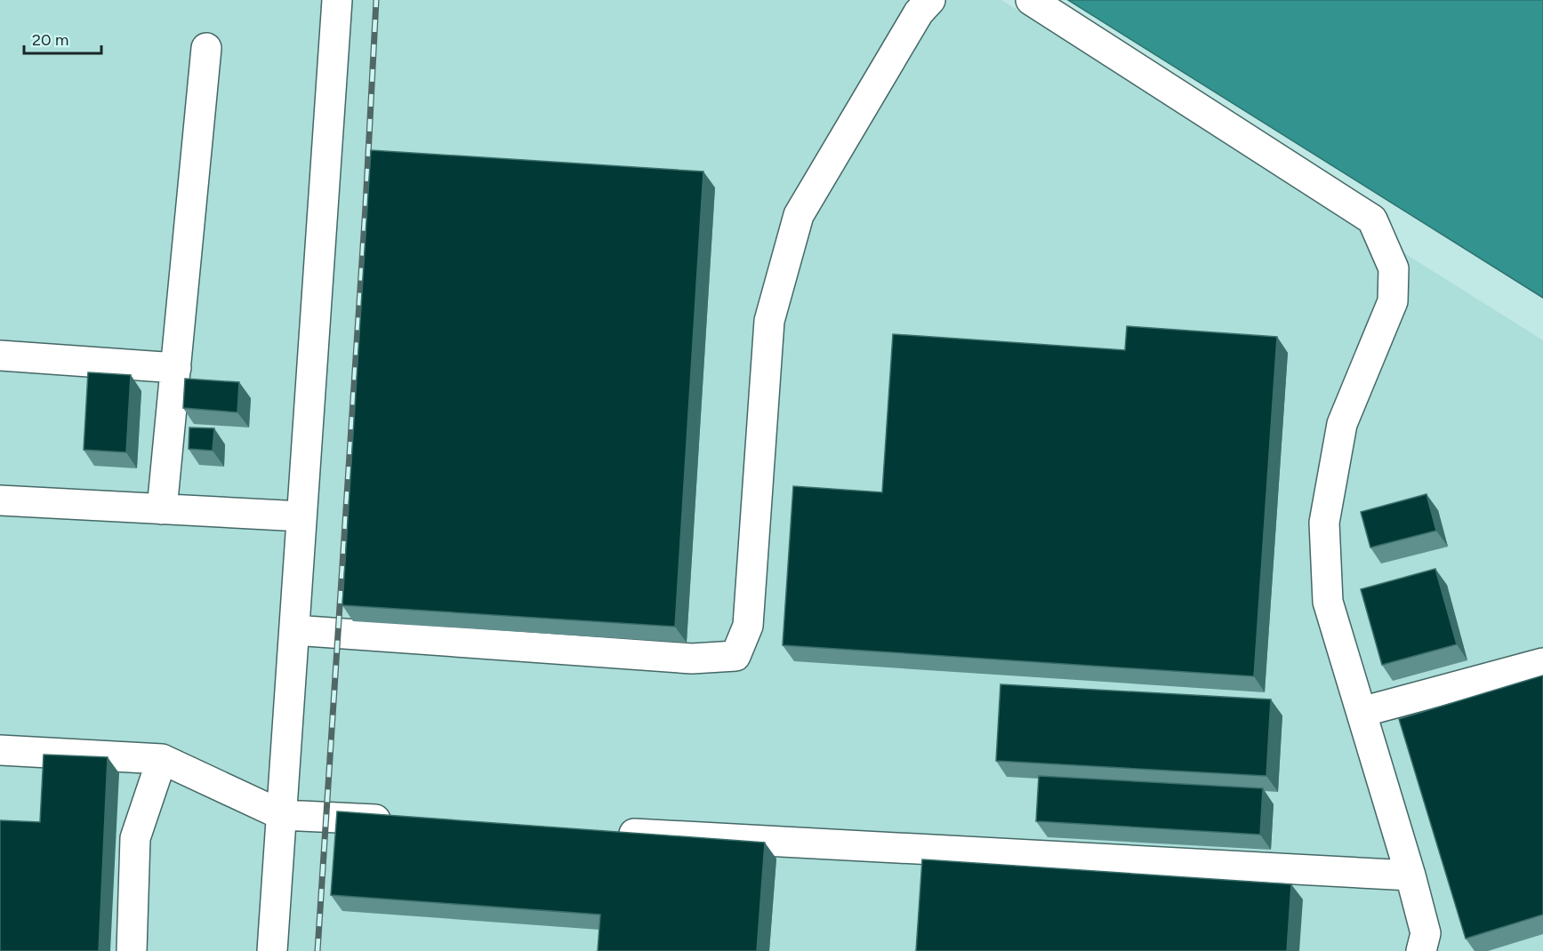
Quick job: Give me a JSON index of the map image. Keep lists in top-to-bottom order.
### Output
{
  "scale_bar": "20 m"
}
